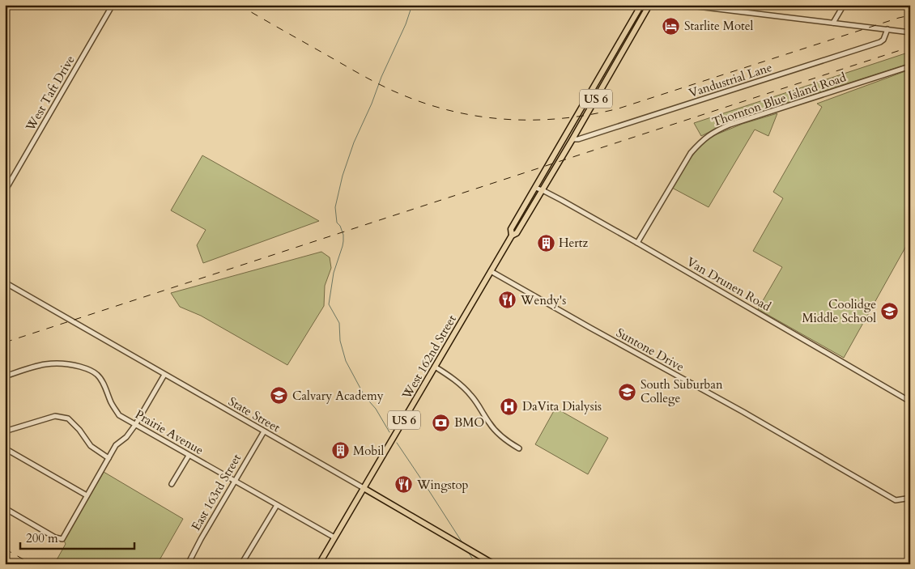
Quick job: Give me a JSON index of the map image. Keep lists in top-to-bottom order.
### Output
{
  "streets": {
    "main road": ["US 6", "West 162nd Street", "State Street"],
    "street": [
      "Vandustrial Lane",
      "West Taft Drive",
      "Thornton Blue Island Road",
      "Van Drunen Road",
      "Suntone Drive",
      "Prairie Avenue",
      "East 163rd Street"
    ]
  },
  "crossings": [
    ["Vandustrial Lane", "West 162nd Street"],
    ["US 6", "West 162nd Street"],
    ["US 6", "State Street"],
    ["US 6", "Prairie Avenue"],
    ["Thornton Blue Island Road", "Van Drunen Road"],
    ["Van Drunen Road", "West 162nd Street"],
    ["Suntone Drive", "West 162nd Street"],
    ["West 162nd Street", "State Street"],
    ["State Street", "East 163rd Street"],
    ["Prairie Avenue", "East 163rd Street"]
  ],
  "places": {
    "hotel": ["Starlite Motel"],
    "building": ["Hertz", "Mobil"],
    "restaurant": ["Wendy's", "Wingstop"],
    "school or university": ["Coolidge Middle School", "South Suburban College", "Calvary Academy"],
    "hospital": ["DaVita Dialysis"],
    "bank": ["BMO"]
  },
  "scale_bar": "200 m"
}
